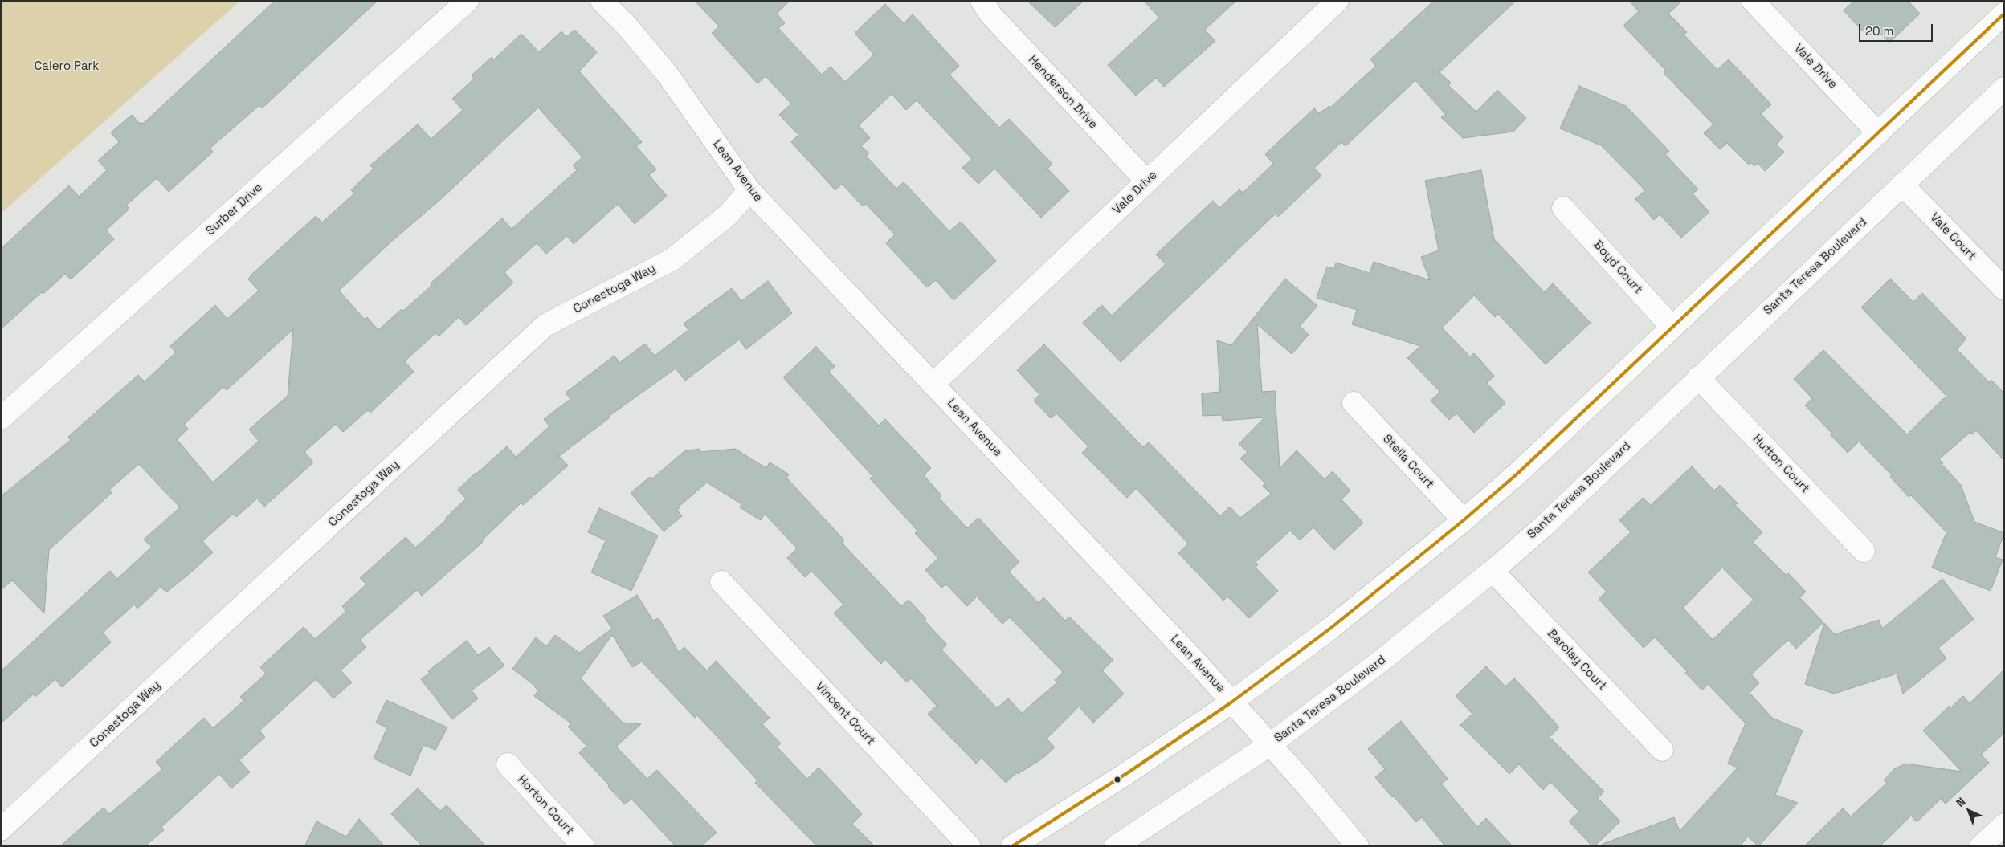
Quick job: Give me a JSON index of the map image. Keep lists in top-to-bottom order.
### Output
{
  "streets": {
    "street": [
      "Vale Drive",
      "Henderson Drive",
      "Lean Avenue",
      "Surber Drive",
      "Vale Court",
      "Santa Teresa Boulevard",
      "Boyd Court",
      "Conestoga Way",
      "Stella Court",
      "Hutton Court",
      "Barclay Court",
      "Vincent Court",
      "Horton Court"
    ]
  },
  "crossings": [
    ["Vale Drive", "Henderson Drive"],
    ["Vale Drive", "Lean Avenue"],
    ["Lean Avenue", "Santa Teresa Boulevard"],
    ["Lean Avenue", "Conestoga Way"],
    ["Vale Court", "Santa Teresa Boulevard"],
    ["Santa Teresa Boulevard", "Hutton Court"],
    ["Santa Teresa Boulevard", "Barclay Court"]
  ],
  "parks": ["Calero Park"],
  "scale_bar": "20 m",
  "north": "top left"
}
